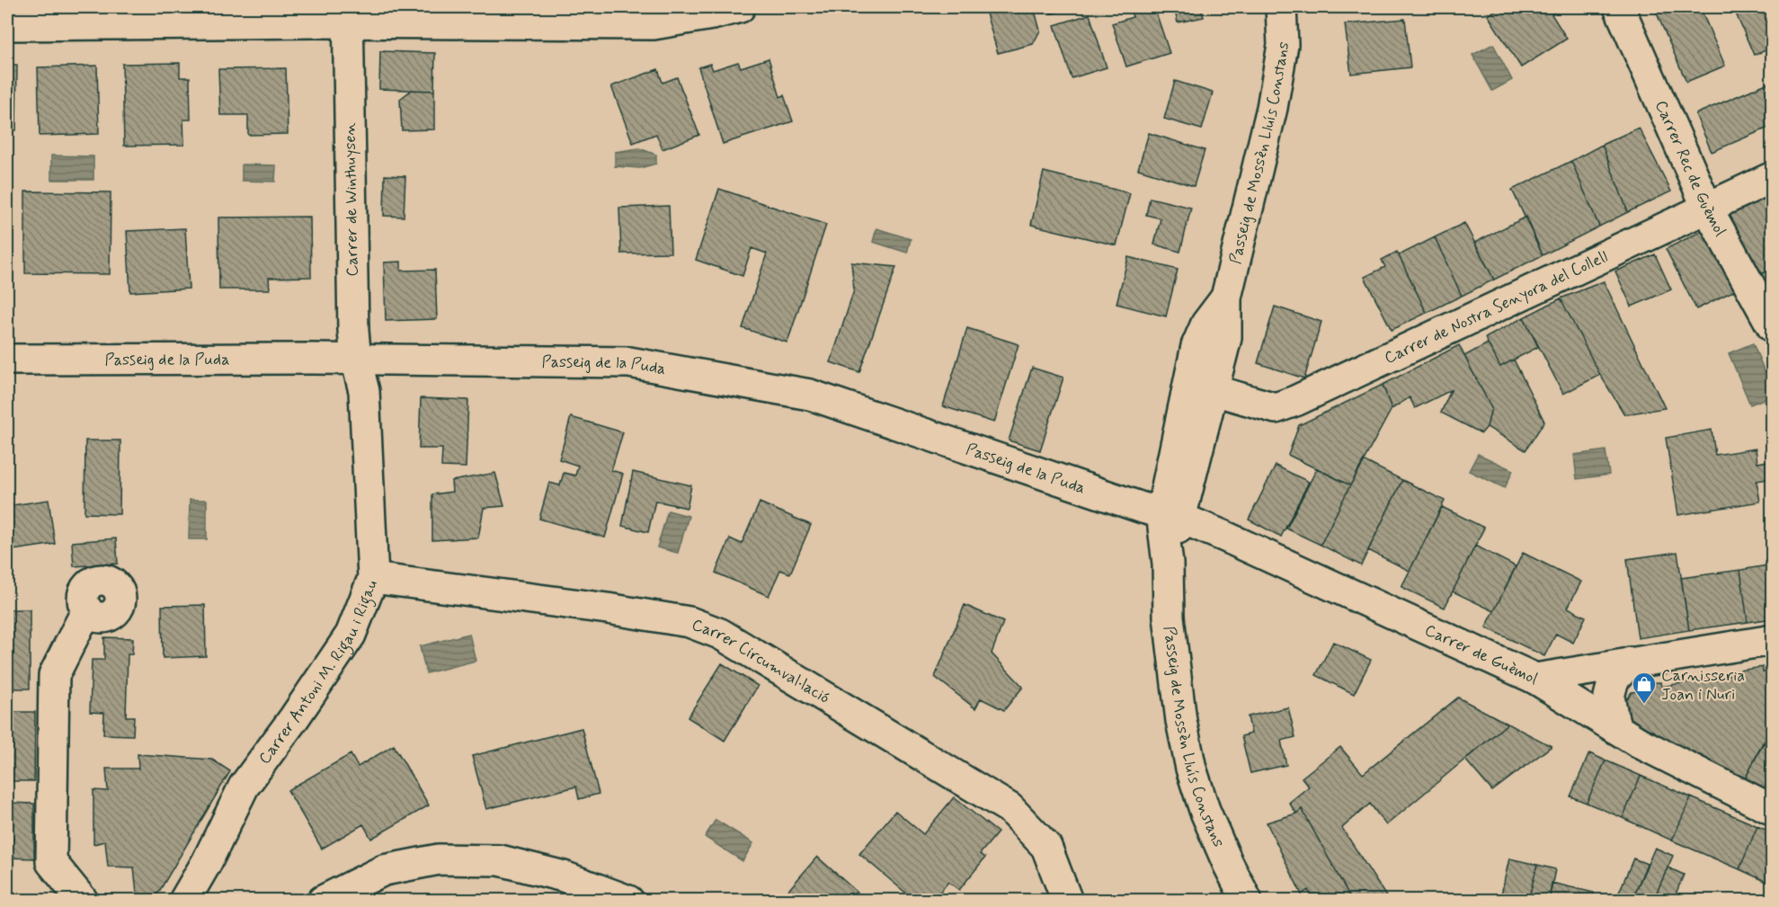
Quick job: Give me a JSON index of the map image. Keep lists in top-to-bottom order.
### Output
{
  "streets": {
    "street": [
      "Passeig de Mossèn Lluís Constans",
      "Carrer Rec de Guèmol",
      "Carrer de Winthuysen",
      "Carrer de Nostra Senyora del Collell",
      "Passeig de la Puda",
      "Carrer de Guèmol",
      "Carrer Circumval·lació",
      "Carrer Antoni M. Rigau i Rigau"
    ]
  },
  "crossings": [
    ["Passeig de Mossèn Lluís Constans", "Carrer de Nostra Senyora del Collell"],
    ["Passeig de Mossèn Lluís Constans", "Passeig de la Puda"],
    ["Passeig de Mossèn Lluís Constans", "Carrer de Guèmol"],
    ["Carrer Rec de Guèmol", "Carrer de Nostra Senyora del Collell"],
    ["Carrer de Winthuysen", "Passeig de la Puda"],
    ["Carrer de Winthuysen", "Carrer Antoni M. Rigau i Rigau"],
    ["Passeig de la Puda", "Carrer de Guèmol"],
    ["Carrer Circumval·lació", "Carrer Antoni M. Rigau i Rigau"]
  ],
  "places": {
    "shop": ["Carnisseria Joan i Nuri"]
  }
}
